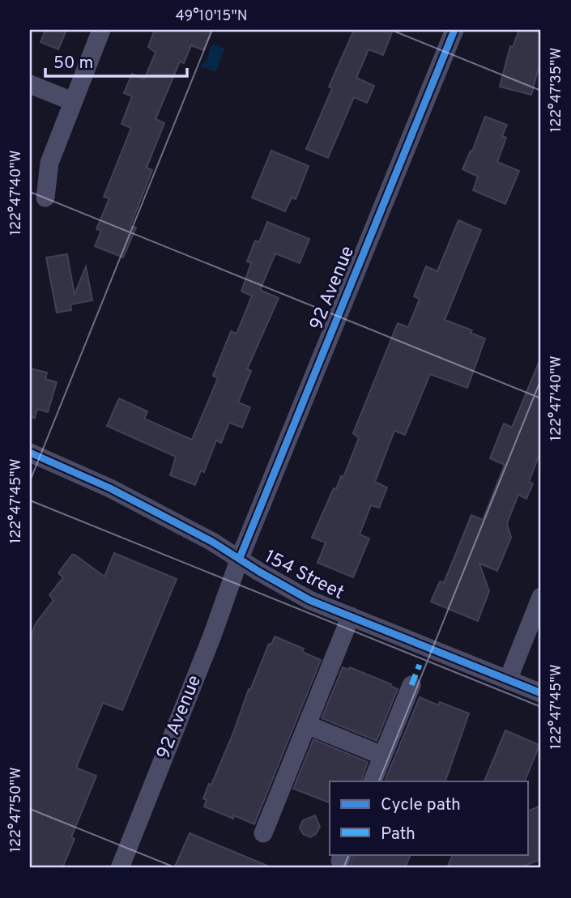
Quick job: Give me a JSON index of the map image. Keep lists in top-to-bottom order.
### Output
{
  "streets": {
    "street": ["92 Avenue", "154 Street"]
  },
  "crossings": [
    ["92 Avenue", "154 Street"]
  ],
  "legend": ["Cycle path", "Path"],
  "scale_bar": "50 m",
  "coordinates": [
    "49°10'15\"N",
    "122°47'35\"W",
    "122°47'40\"W",
    "122°47'45\"W",
    "122°47'50\"W"
  ]
}
